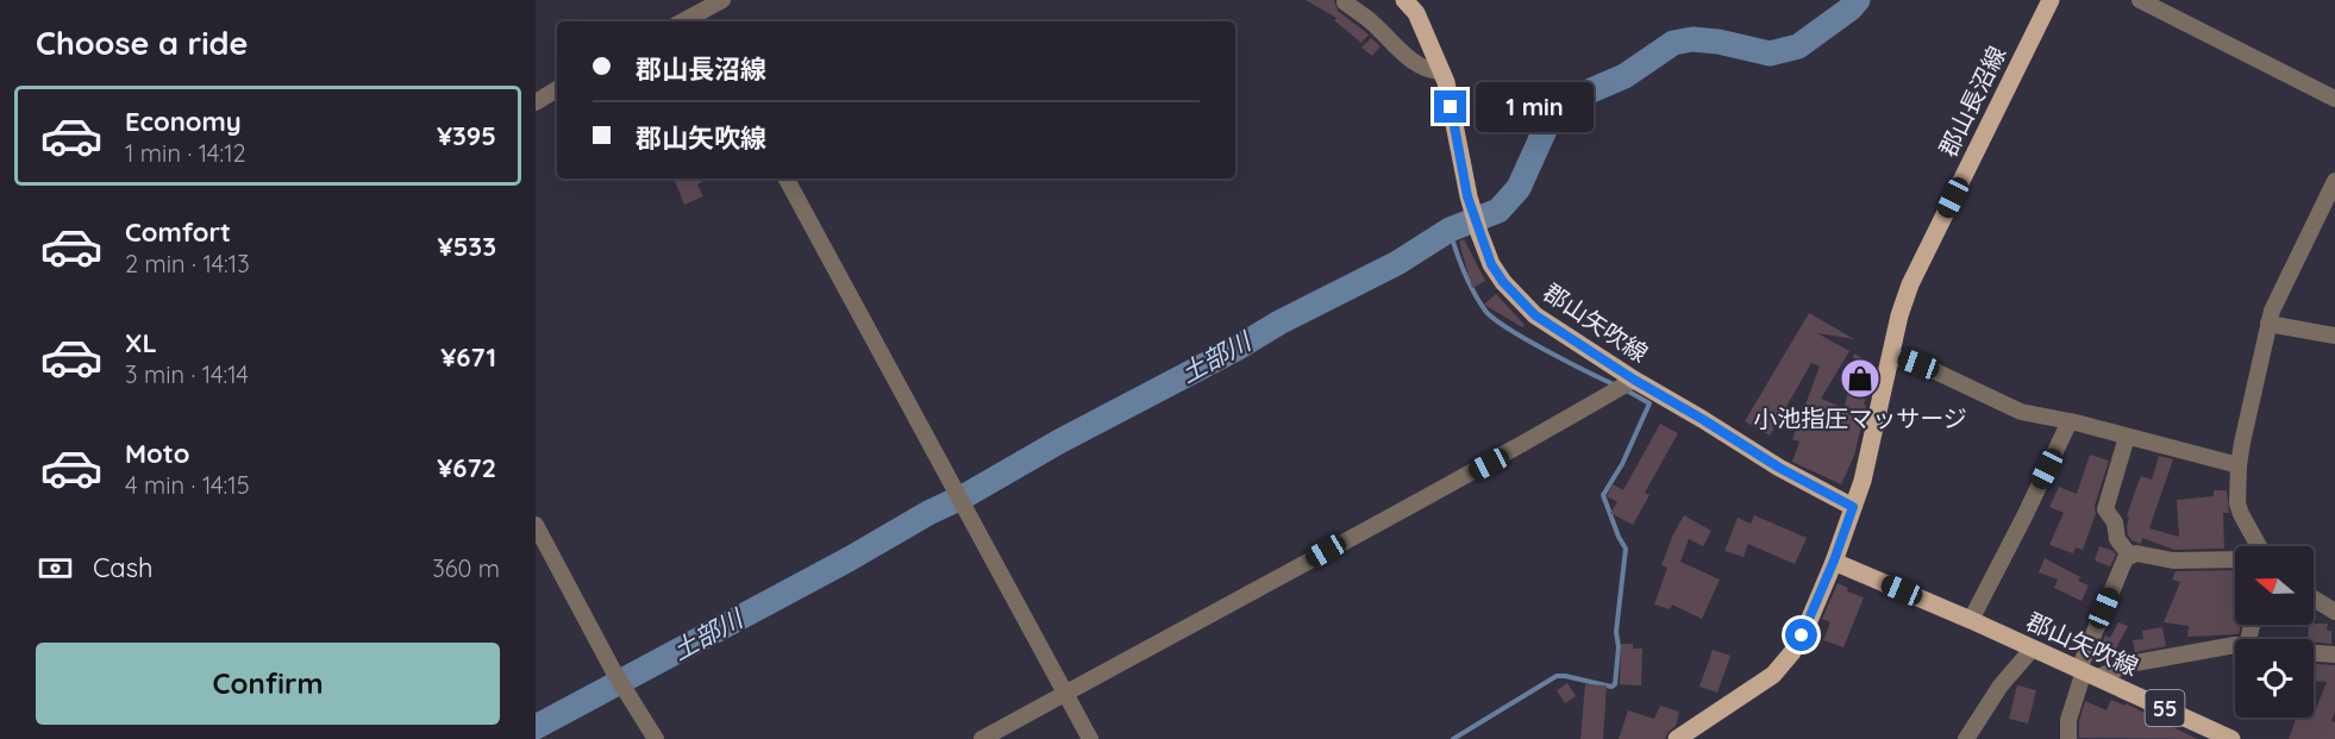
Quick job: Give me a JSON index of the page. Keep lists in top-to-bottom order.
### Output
{
  "streets": {
    "main road": ["郡山長沼線", "郡山矢吹線", "55"]
  },
  "crossings": [
    ["郡山長沼線", "郡山矢吹線"]
  ],
  "water": ["土部川"],
  "places": {
    "shop": ["小池指圧マッサージ"]
  },
  "north": "left",
  "page": {
    "heading": "Choose a ride",
    "banner": ["郡山長沼線", "郡山矢吹線"],
    "bubble": "1 min",
    "list": [
      {
        "name": "Economy",
        "note": "1 min · 14:12",
        "value": "¥395"
      },
      {
        "name": "Comfort",
        "note": "2 min · 14:13",
        "value": "¥533"
      },
      {
        "name": "XL",
        "note": "3 min · 14:14",
        "value": "¥671"
      },
      {
        "name": "Moto",
        "note": "4 min · 14:15",
        "value": "¥672"
      }
    ],
    "pay": ["Cash", "360 m"],
    "buttons": "Confirm"
  }
}
